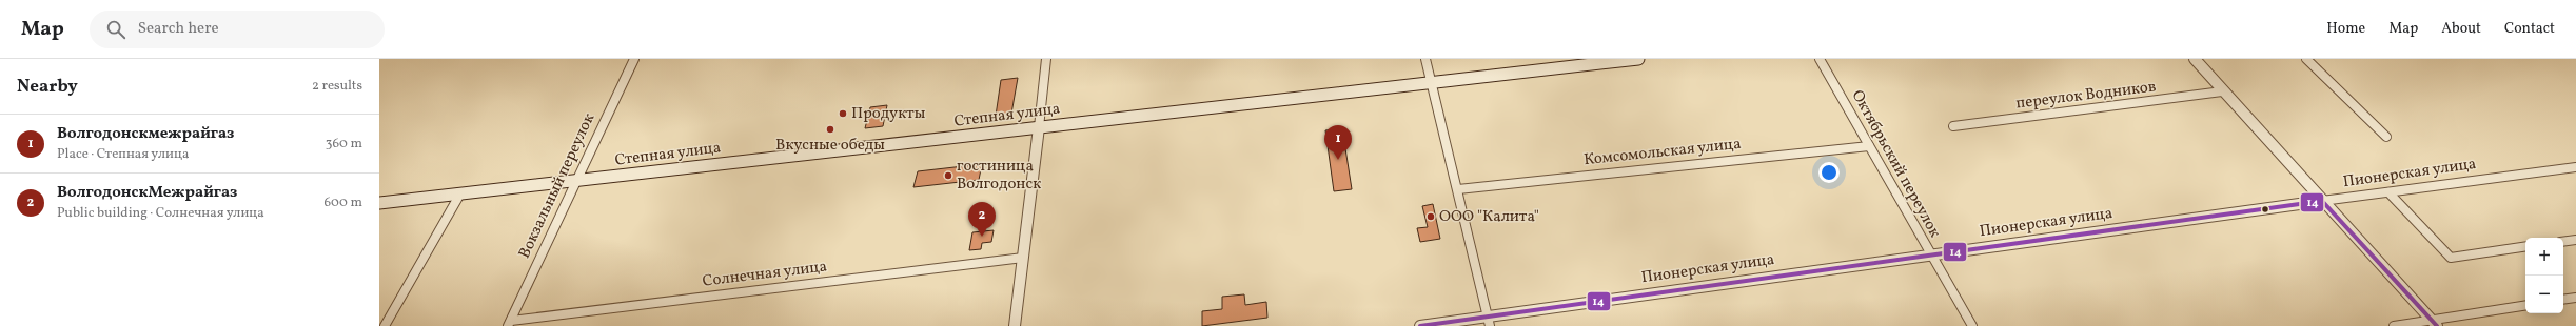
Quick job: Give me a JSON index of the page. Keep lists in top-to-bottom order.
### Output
{
  "streets": {
    "main road": ["Степная улица"],
    "street": [
      "переулок Водников",
      "Комсомольская улица",
      "Октябрьский переулок",
      "Пионерская улица",
      "Вокзальный переулок",
      "Солнечная улица"
    ]
  },
  "crossings": [
    ["Степная улица", "Вокзальный переулок"],
    ["Комсомольская улица", "Октябрьский переулок"],
    ["Октябрьский переулок", "Пионерская улица"],
    ["Вокзальный переулок", "Солнечная улица"]
  ],
  "places": [
    "Продукты",
    "Вкусные обеды",
    "гостиница Волгодонск",
    "ООО \"Калита\""
  ],
  "lines": ["transit line 14"],
  "page": {
    "header": "Map",
    "search": "Search here",
    "nav": [
      "Home",
      "Map",
      "About",
      "Contact"
    ],
    "heading": ["Nearby", "2 results"],
    "list": [
      {
        "mark": "1",
        "name": "Волгодонскмежрайгаз",
        "note": "Place · Степная улица",
        "value": "360 m"
      },
      {
        "mark": "2",
        "name": "ВолгодонскМежрайгаз",
        "note": "Public building · Солнечная улица",
        "value": "600 m"
      }
    ],
    "pins": ["1", "2"],
    "map_buttons": ["+", "−"]
  }
}
